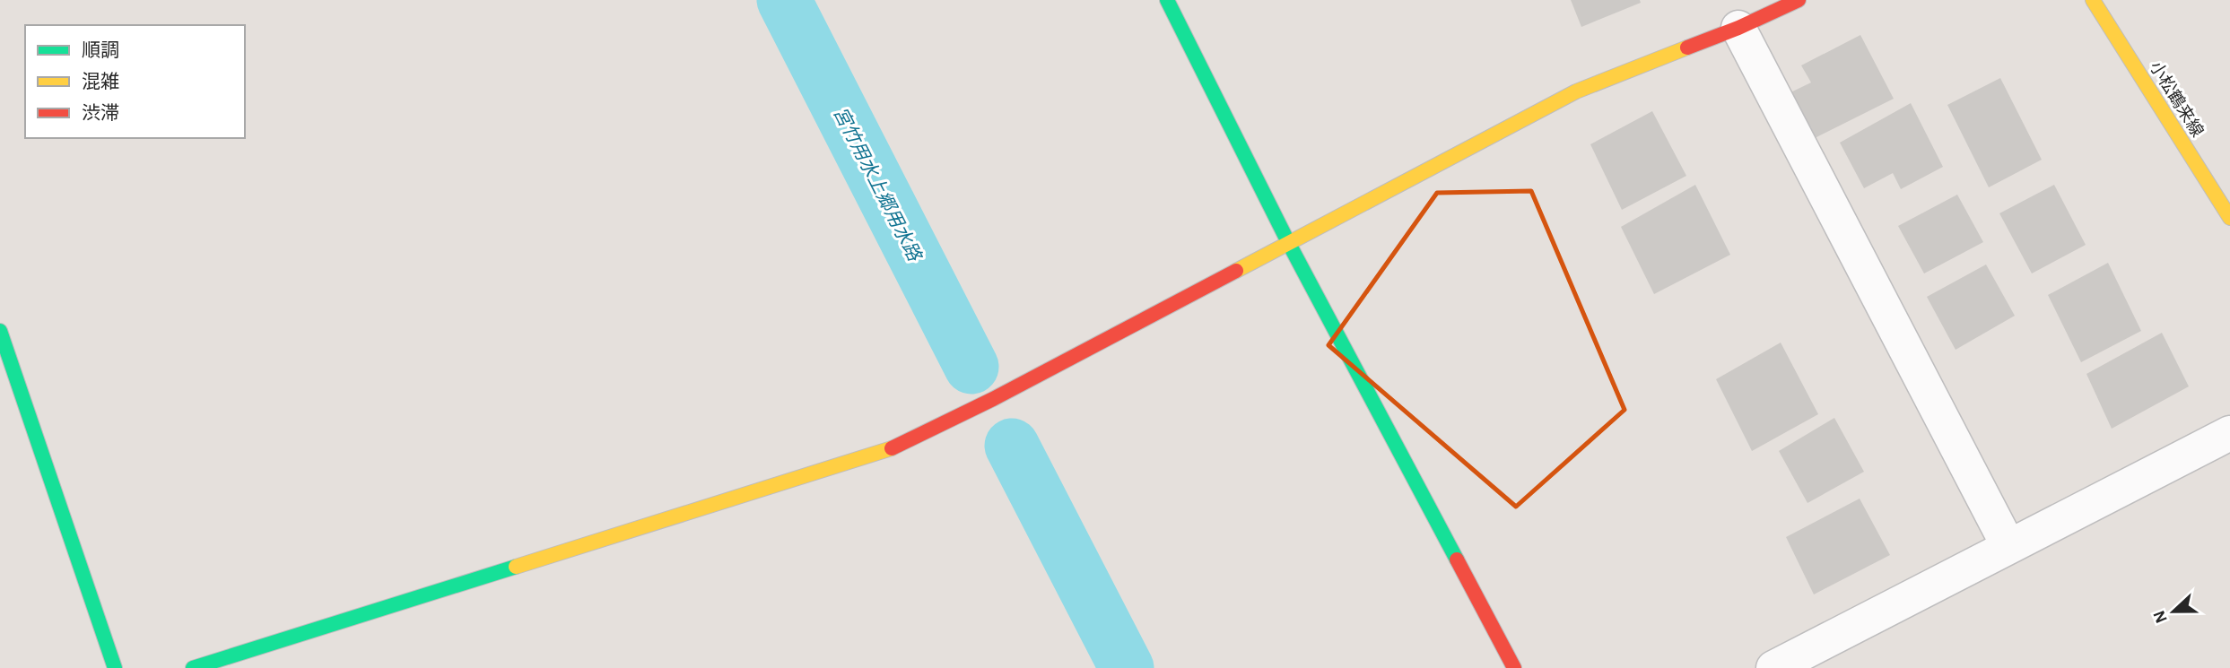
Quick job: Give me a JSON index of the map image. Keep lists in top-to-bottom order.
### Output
{
  "streets": {
    "street": ["小松鶴来線"]
  },
  "water": ["宮竹用水上郷用水路"],
  "legend": ["順調", "混雑", "渋滞"],
  "north": "left"
}
